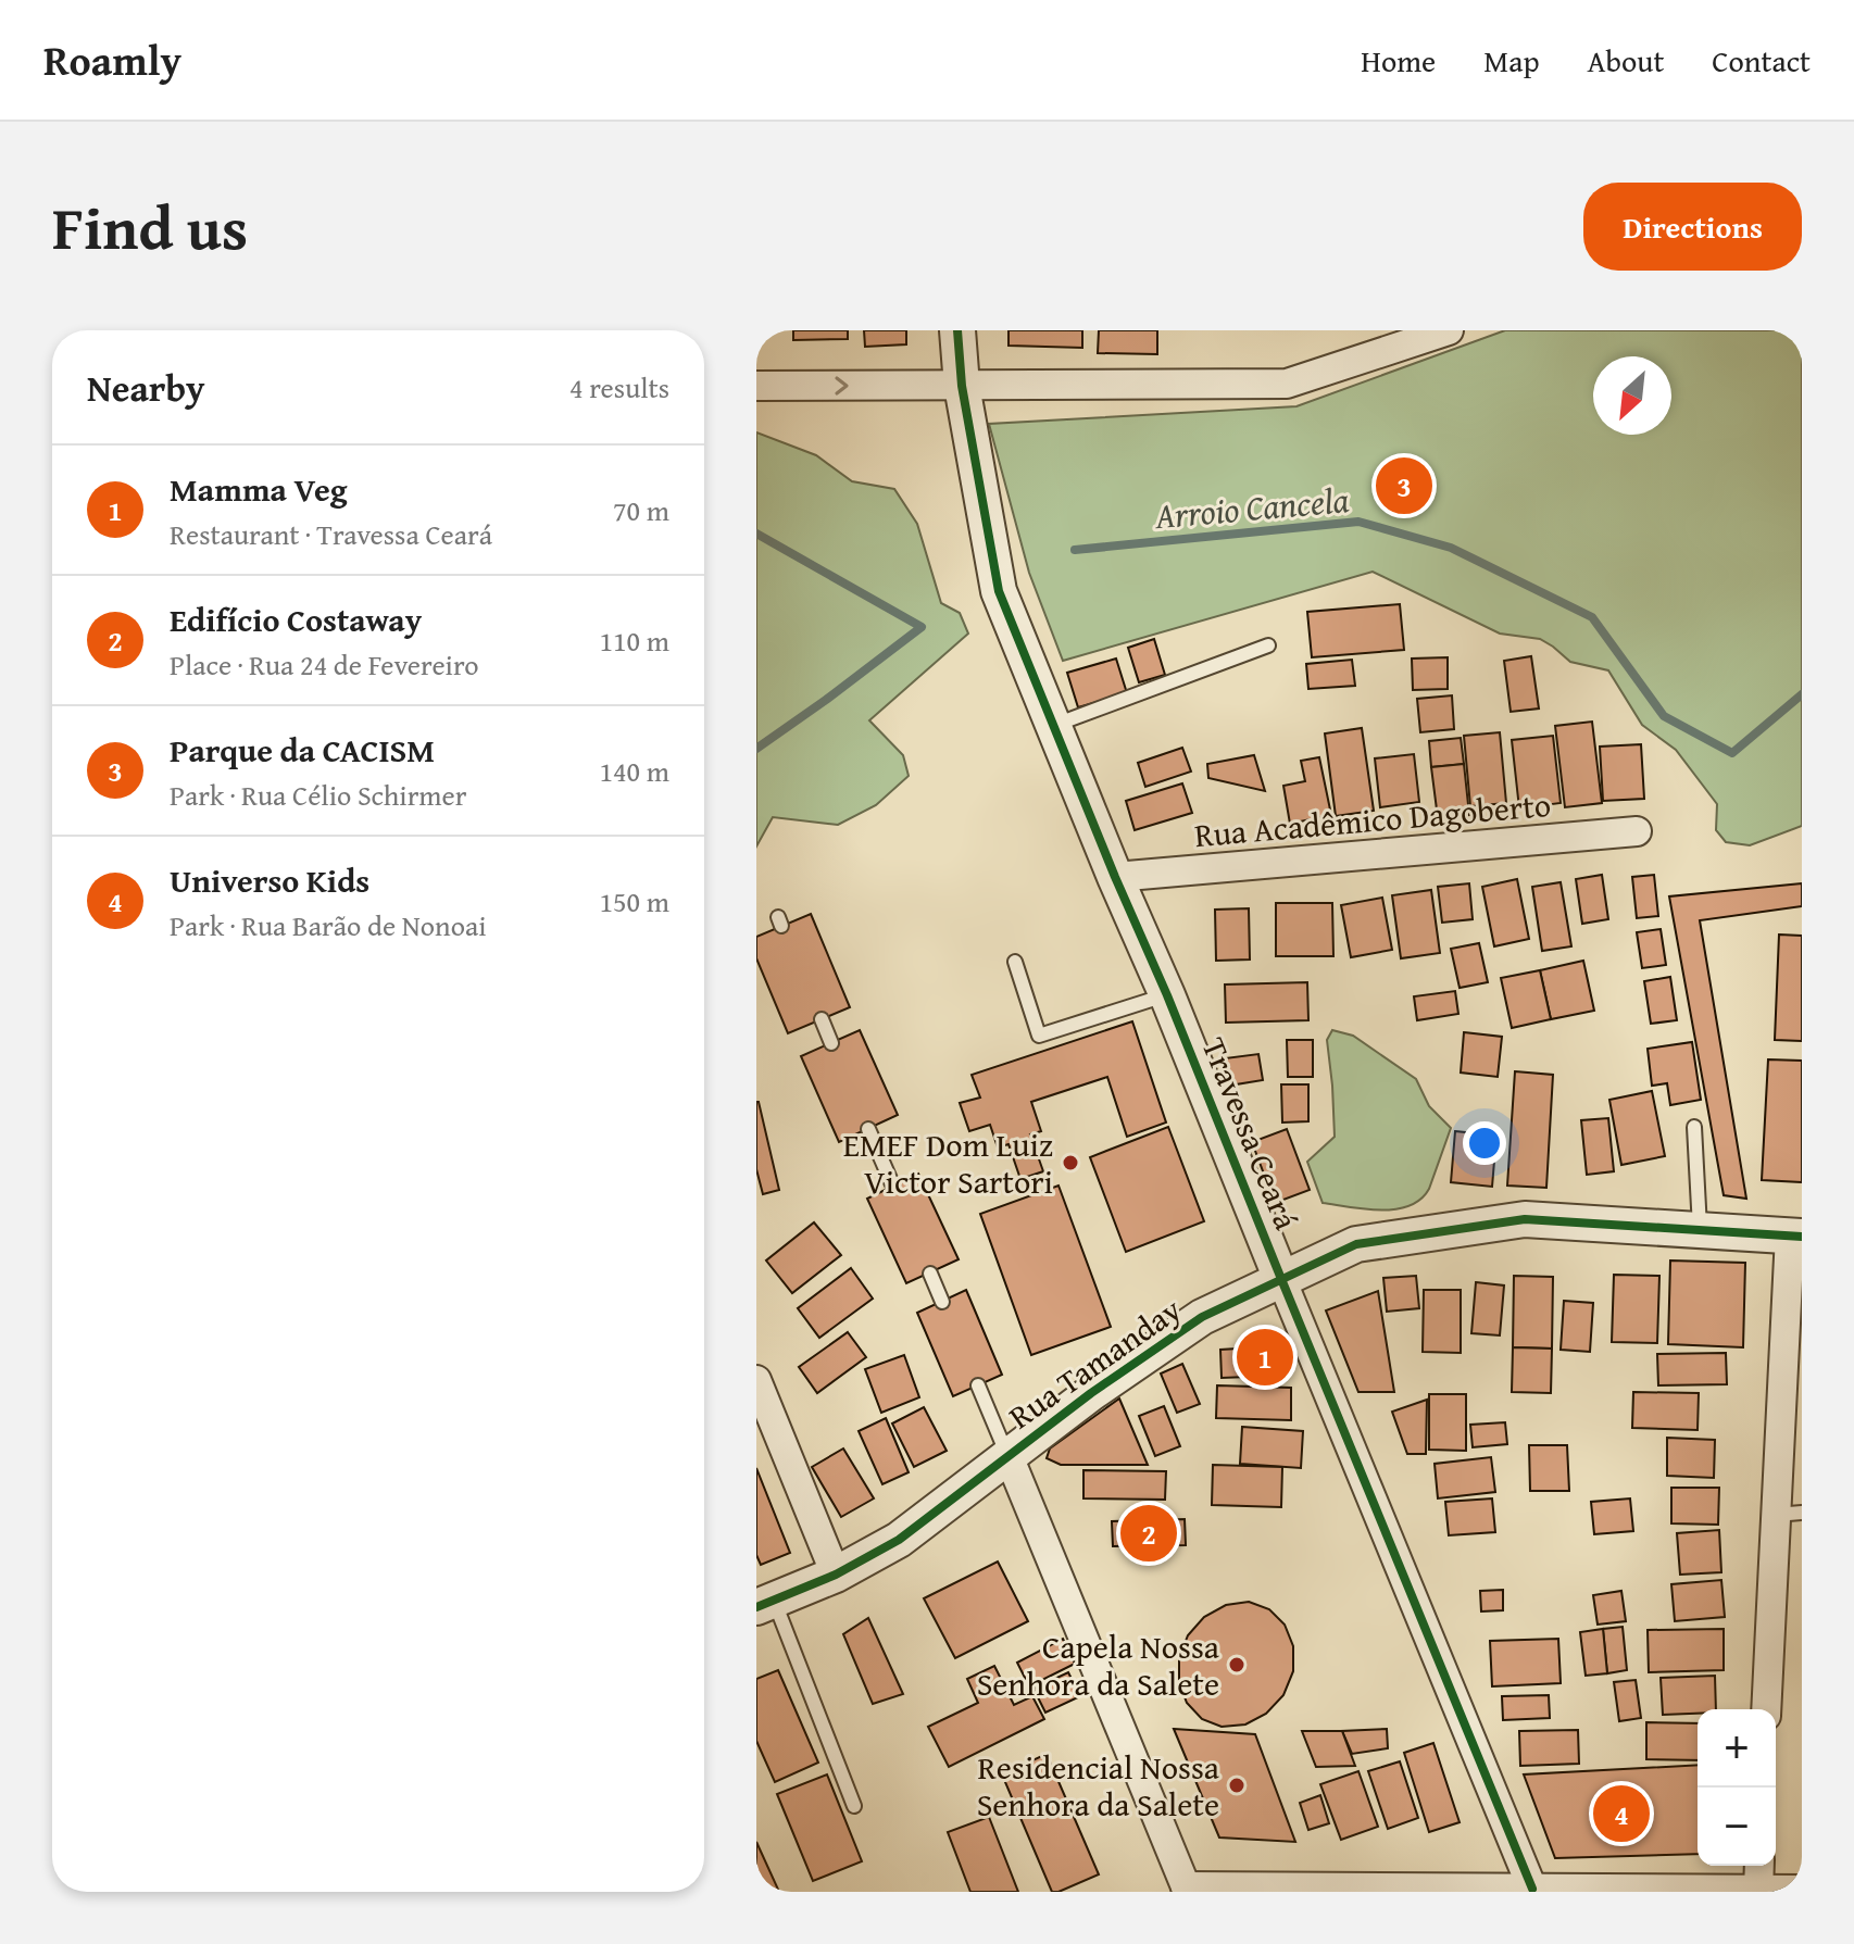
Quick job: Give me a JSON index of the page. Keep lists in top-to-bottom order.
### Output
{
  "streets": {
    "street": ["Rua Acadêmico Dagoberto", "Travessa Ceará", "Rua Tamanday"]
  },
  "crossings": [
    ["Rua Acadêmico Dagoberto", "Travessa Ceará"],
    ["Travessa Ceará", "Rua Tamanday"]
  ],
  "water": ["Arroio Cancela"],
  "places": ["EMEF Dom Luiz Victor Sartori", "Capela Nossa Senhora da Salete", "Residencial Nossa Senhora da Salete"],
  "north": "bottom left",
  "page": {
    "header": "Roamly",
    "nav": [
      "Home",
      "Map",
      "About",
      "Contact"
    ],
    "title": "Find us",
    "buttons": "Directions",
    "heading": ["Nearby", "4 results"],
    "list": [
      {
        "mark": "1",
        "name": "Mamma Veg",
        "note": "Restaurant · Travessa Ceará",
        "value": "70 m"
      },
      {
        "mark": "2",
        "name": "Edifício Costaway",
        "note": "Place · Rua 24 de Fevereiro",
        "value": "110 m"
      },
      {
        "mark": "3",
        "name": "Parque da CACISM",
        "note": "Park · Rua Célio Schirmer",
        "value": "140 m"
      },
      {
        "mark": "4",
        "name": "Universo Kids",
        "note": "Park · Rua Barão de Nonoai",
        "value": "150 m"
      }
    ],
    "pins": [
      "3",
      "1",
      "2",
      "4"
    ],
    "map_buttons": ["+", "−"]
  }
}
